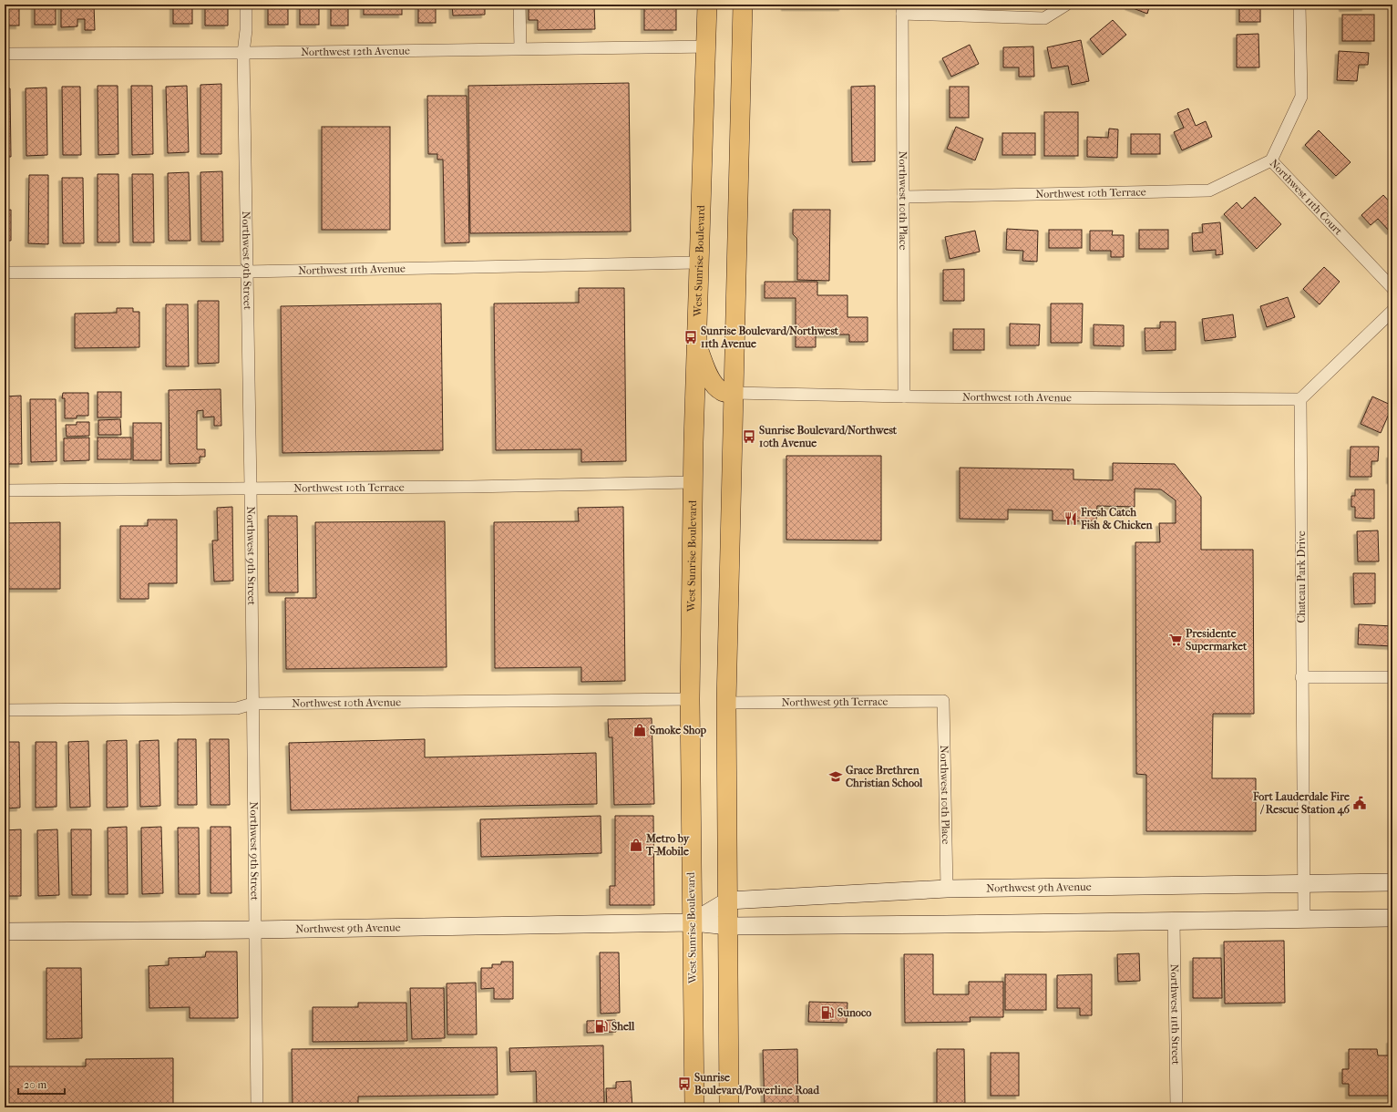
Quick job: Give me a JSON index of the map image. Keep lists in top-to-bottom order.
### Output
{
  "streets": {
    "main road": ["West Sunrise Boulevard", "Northwest 9th Avenue"],
    "street": [
      "Northwest 12th Avenue",
      "Northwest 10th Terrace",
      "Northwest 11th Court",
      "Northwest 10th Place",
      "Northwest 9th Street",
      "Northwest 11th Avenue",
      "Northwest 10th Avenue",
      "Chateau Park Drive",
      "Northwest 9th Terrace",
      "Northwest 11th Street"
    ]
  },
  "crossings": [
    ["Northwest 12th Avenue", "Northwest 9th Street"],
    ["Northwest 12th Avenue", "West Sunrise Boulevard"],
    ["Northwest 10th Terrace", "Northwest 11th Court"],
    ["Northwest 10th Terrace", "Northwest 10th Place"],
    ["Northwest 10th Terrace", "Northwest 9th Street"],
    ["Northwest 10th Terrace", "West Sunrise Boulevard"],
    ["Northwest 10th Place", "Northwest 10th Avenue"],
    ["Northwest 10th Place", "Northwest 9th Terrace"],
    ["Northwest 10th Place", "Northwest 9th Avenue"],
    ["Northwest 9th Street", "Northwest 11th Avenue"],
    ["Northwest 9th Street", "Northwest 10th Avenue"],
    ["Northwest 9th Street", "Northwest 9th Avenue"],
    ["West Sunrise Boulevard", "Northwest 11th Avenue"],
    ["West Sunrise Boulevard", "Northwest 10th Avenue"],
    ["West Sunrise Boulevard", "Northwest 9th Avenue"],
    ["Northwest 10th Avenue", "Chateau Park Drive"],
    ["Chateau Park Drive", "Northwest 9th Avenue"],
    ["Northwest 9th Avenue", "Northwest 11th Street"]
  ],
  "places": {
    "bus stop": ["Sunrise Boulevard/Northwest 11th Avenue", "Sunrise Boulevard/Northwest 10th Avenue", "Sunrise Boulevard/Powerline Road"],
    "restaurant": ["Fresh Catch Fish & Chicken"],
    "supermarket": ["Presidente Supermarket"],
    "shop": ["Smoke Shop", "Metro by T-Mobile"],
    "school or university": ["Grace Brethren Christian School"],
    "public building": ["Fort Lauderdale Fire / Rescue Station 46"],
    "fuel station": ["Sunoco", "Shell"]
  },
  "scale_bar": "20 m"
}
